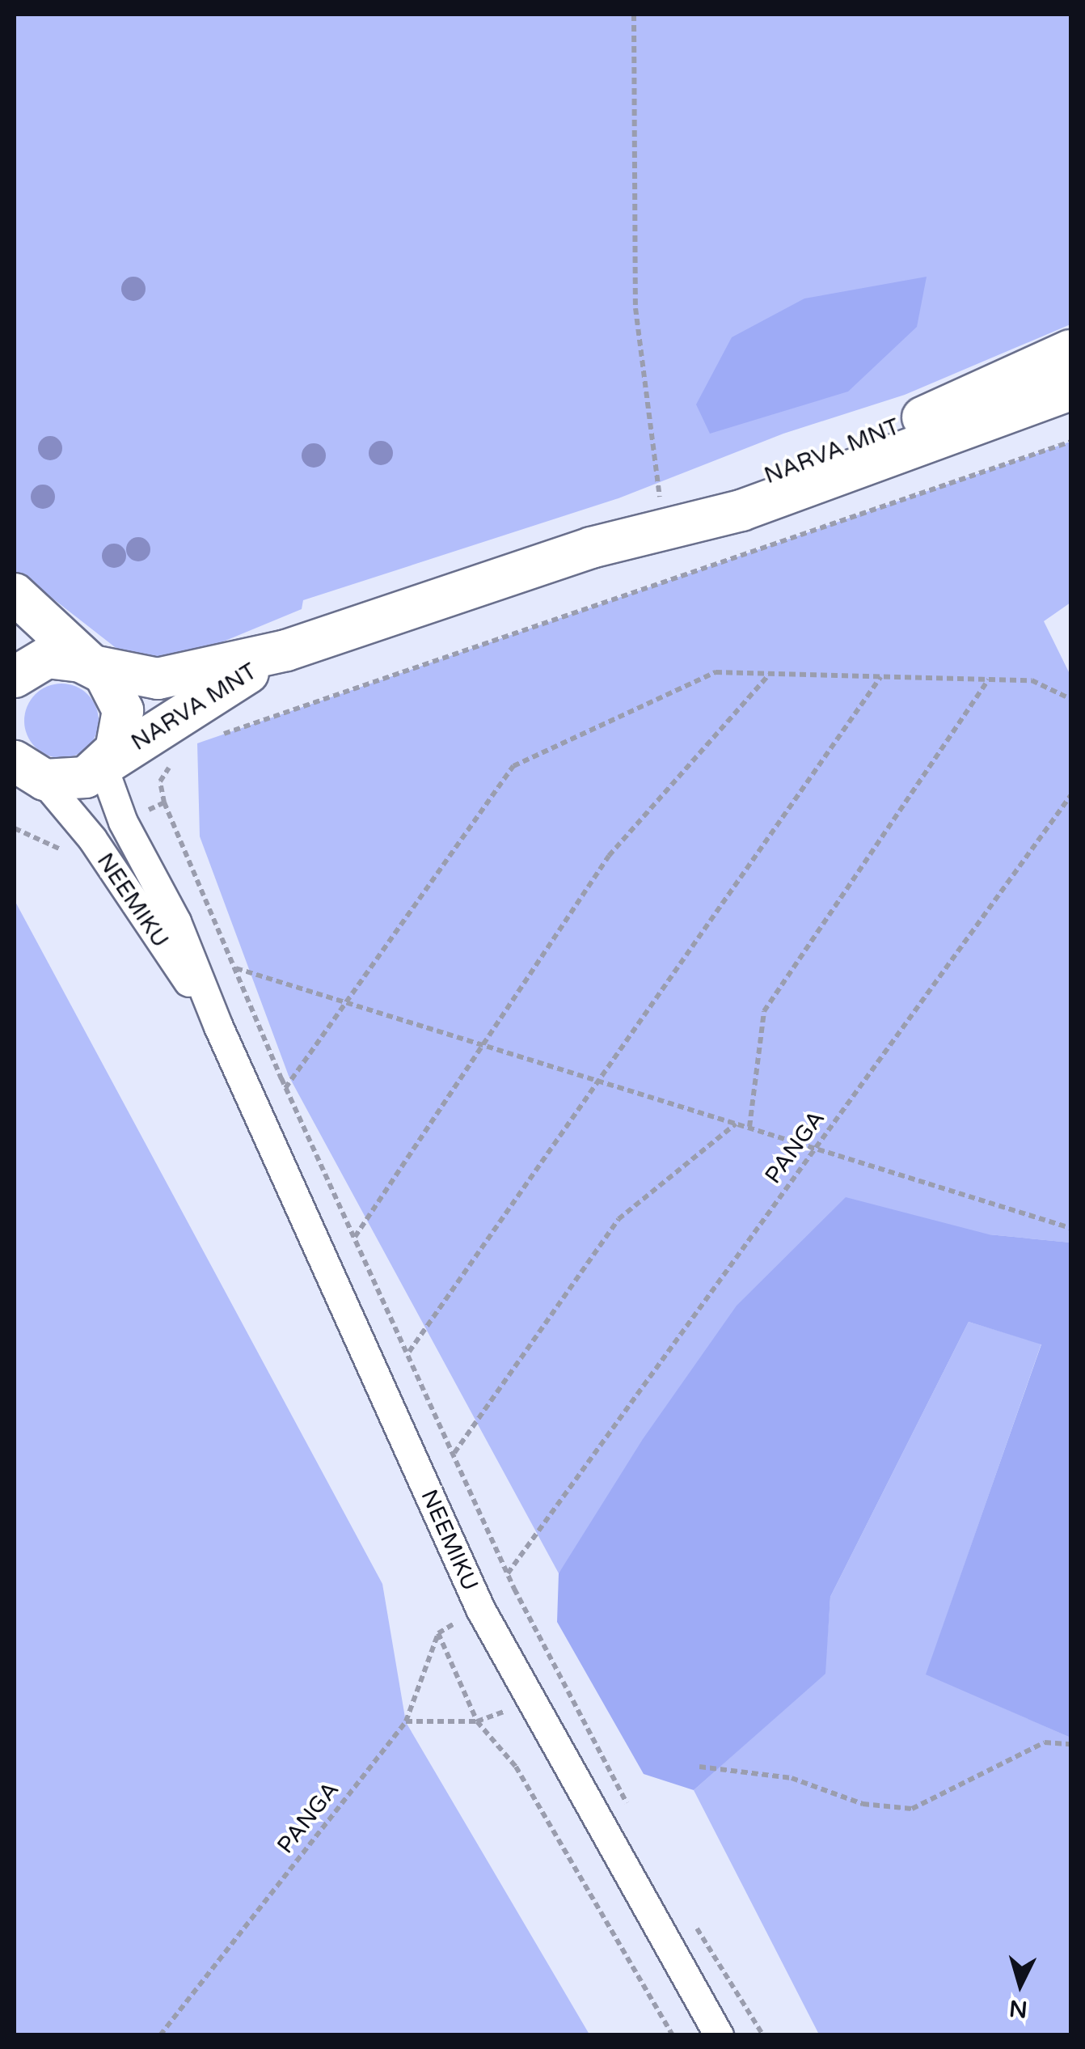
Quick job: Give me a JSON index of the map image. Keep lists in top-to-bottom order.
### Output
{
  "streets": {
    "main road": ["NARVA MNT"],
    "street": ["NEEMIKU"],
    "path": ["PANGA"]
  },
  "crossings": [
    ["NARVA MNT", "NEEMIKU"]
  ],
  "north": "bottom"
}
